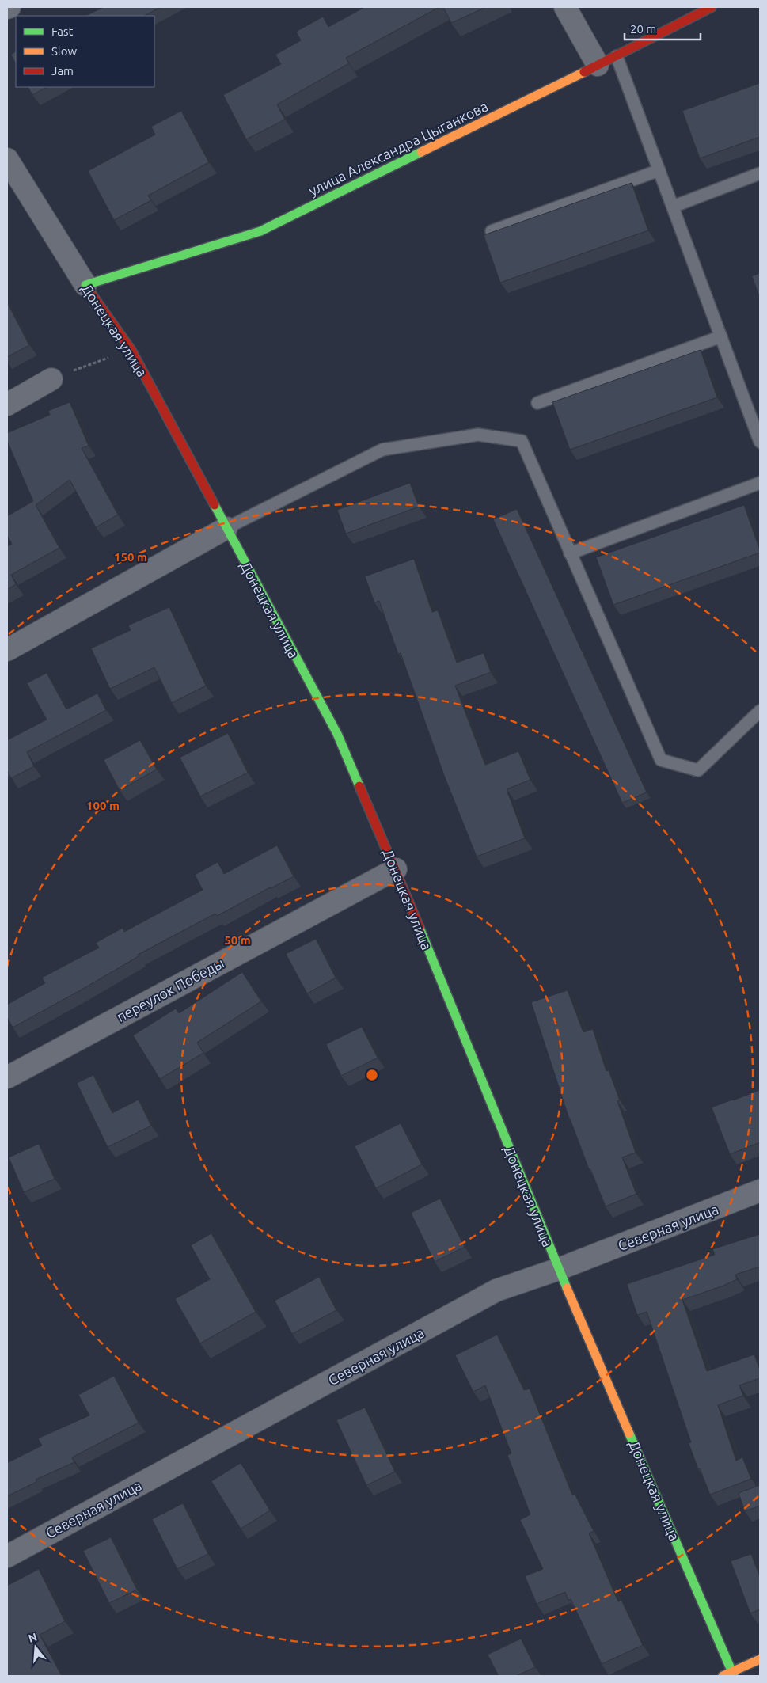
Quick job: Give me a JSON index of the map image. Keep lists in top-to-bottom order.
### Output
{
  "streets": {
    "street": [
      "улица Александра Цыганкова",
      "Донецкая улица",
      "переулок Победы",
      "Северная улица"
    ]
  },
  "crossings": [
    ["улица Александра Цыганкова", "Донецкая улица"],
    ["Донецкая улица", "переулок Победы"],
    ["Донецкая улица", "Северная улица"]
  ],
  "legend": ["Fast", "Slow", "Jam"],
  "scale_bar": "20 m",
  "north": "top",
  "rings": ["150 m", "100 m", "50 m"]
}
